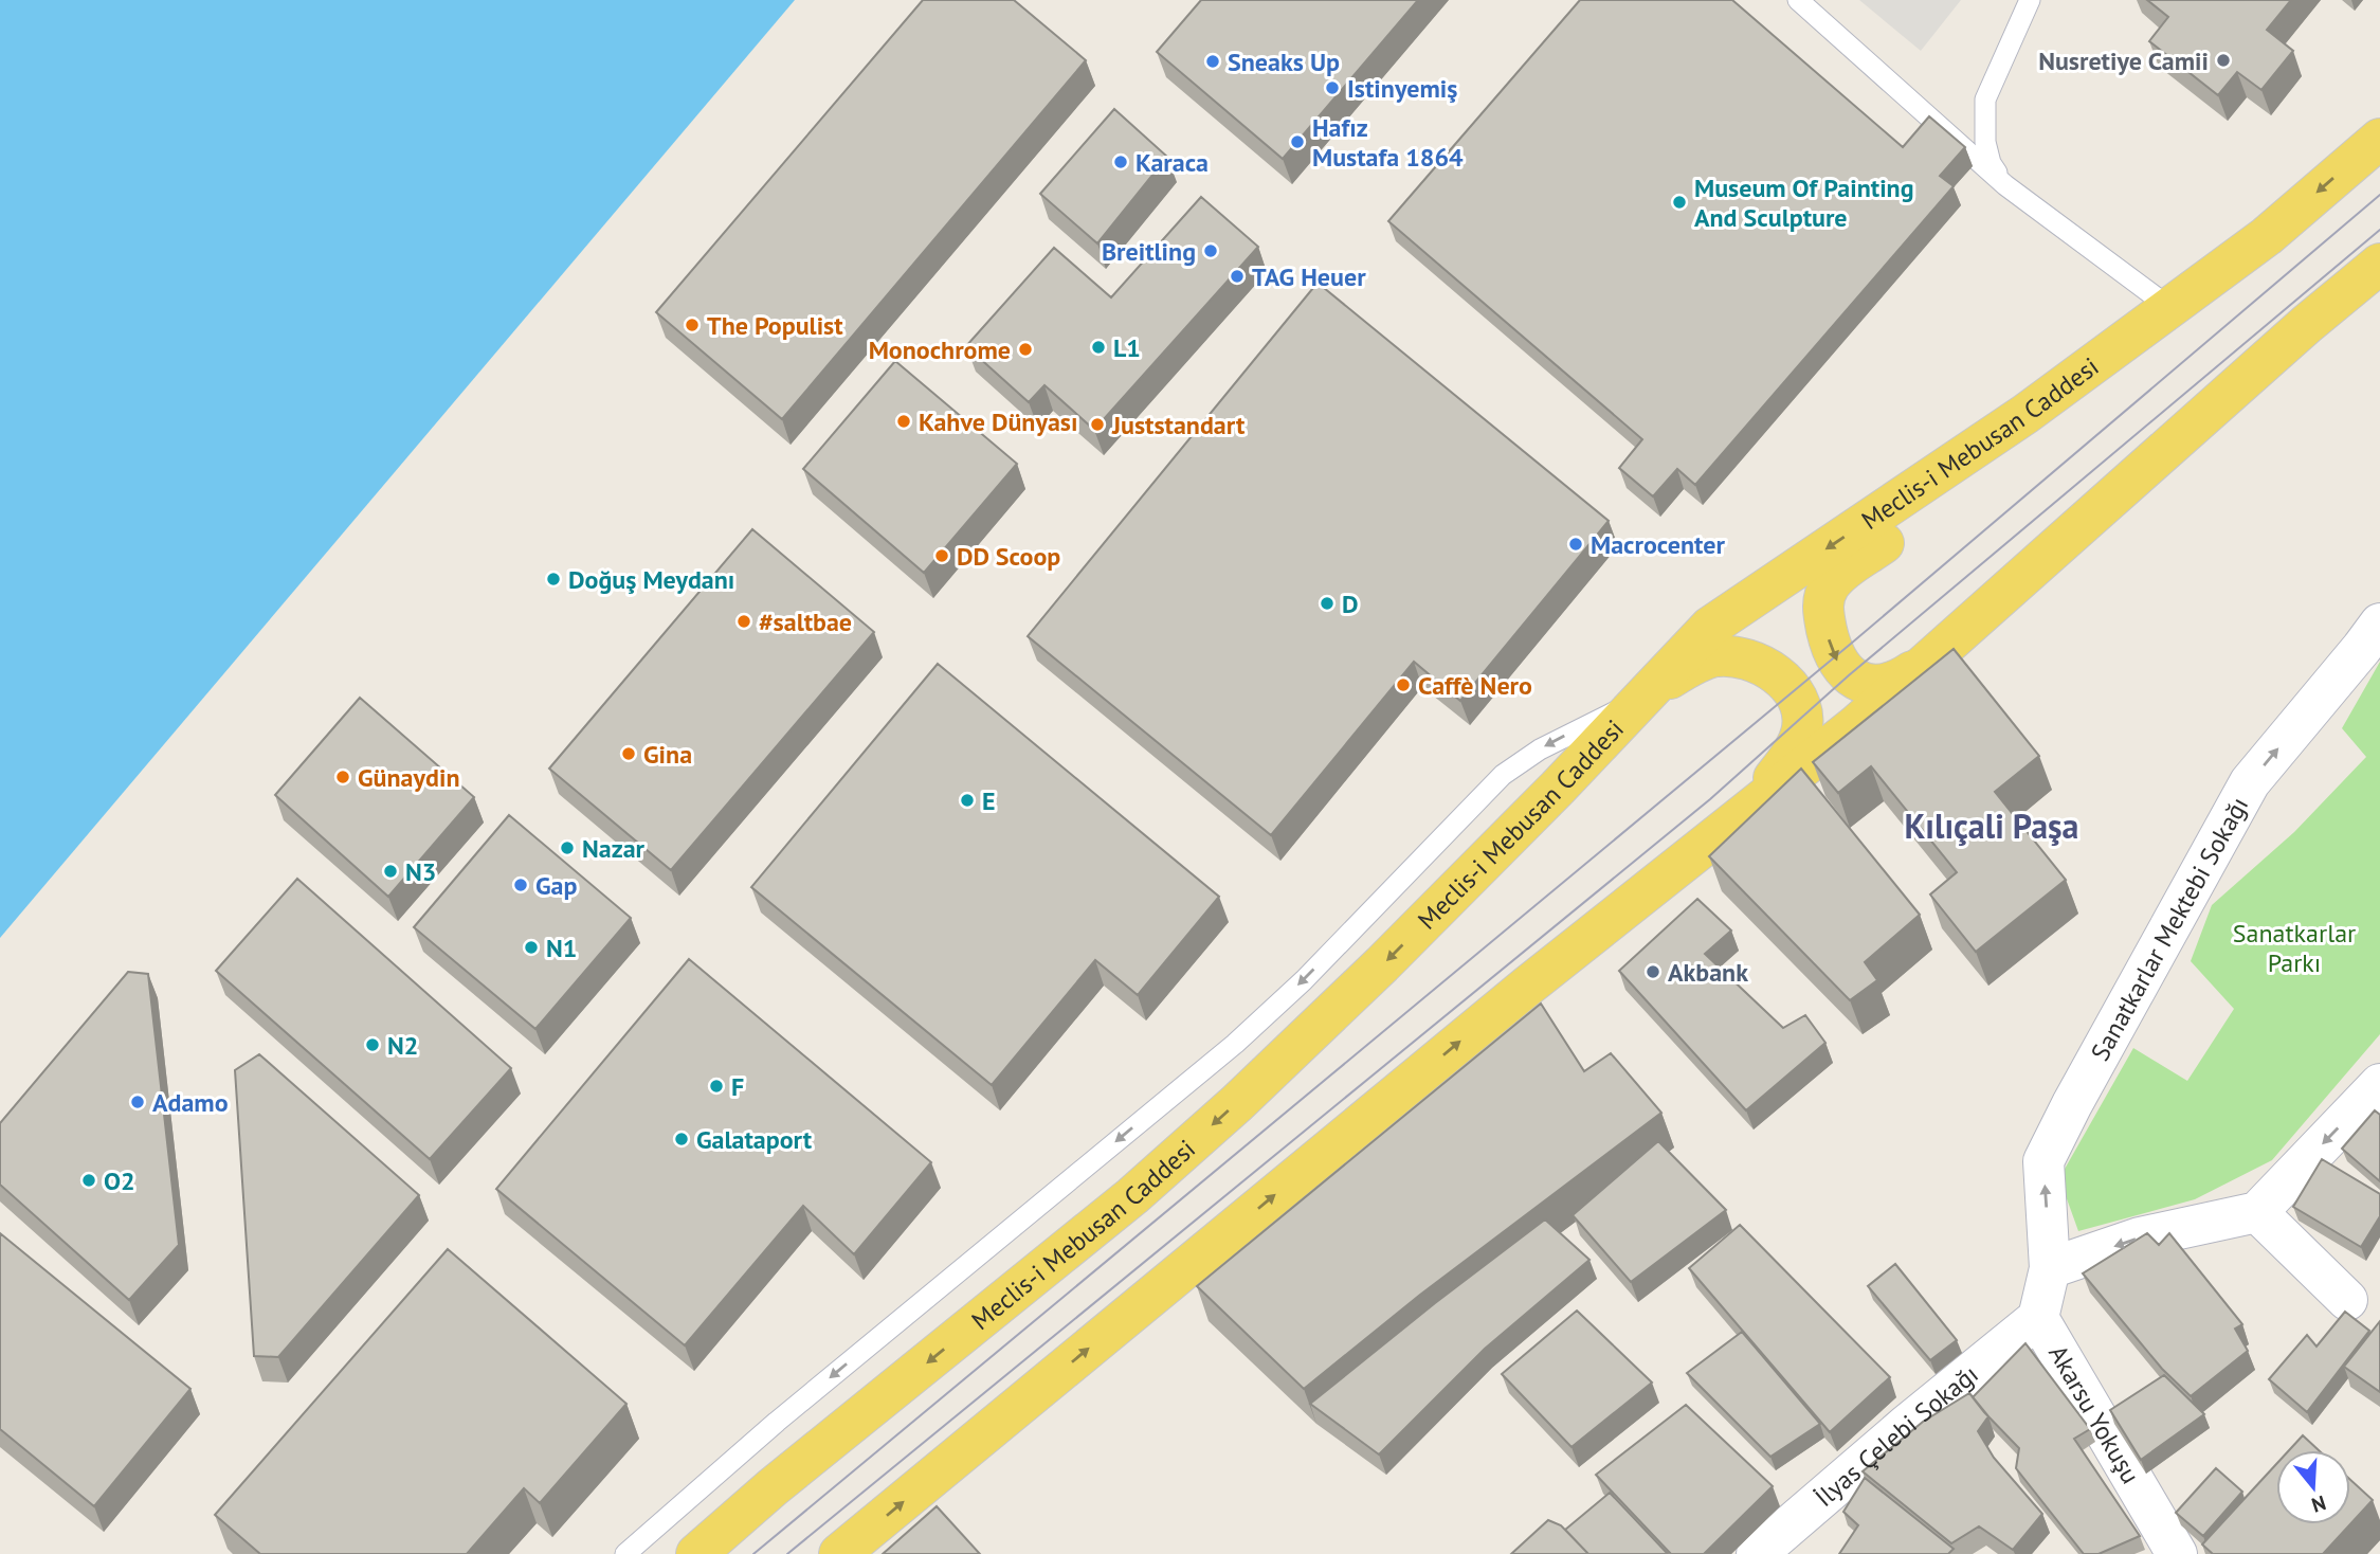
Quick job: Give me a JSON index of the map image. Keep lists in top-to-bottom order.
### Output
{
  "streets": {
    "main road": ["Meclis-i Mebusan Caddesi"],
    "street": ["Sanatkarlar Mektebi Sokağı", "Akarsu Yokuşu", "İlyas Çelebi Sokağı"]
  },
  "crossings": [
    ["Sanatkarlar Mektebi Sokağı", "Akarsu Yokuşu"],
    ["Akarsu Yokuşu", "İlyas Çelebi Sokağı"]
  ],
  "one_way": ["Sanatkarlar Mektebi Sokağı"],
  "districts": ["Kılıçali Paşa"],
  "parks": ["Sanatkarlar Parkı"],
  "places": [
    "Nusretiye Camii",
    "Sneaks Up",
    "Istinyemiş",
    "Hafız Mustafa 1864",
    "Karaca",
    "Museum Of Painting And Sculpture",
    "Breitling",
    "TAG Heuer",
    "The Populist",
    "L1",
    "Monochrome",
    "Kahve Dünyası",
    "Juststandart",
    "Macrocenter",
    "DD Scoop",
    "Doğuş Meydanı",
    "D",
    "#saltbae",
    "Caffè Nero",
    "Gina",
    "Günaydin",
    "E",
    "Nazar",
    "N3",
    "Gap",
    "N1",
    "Akbank",
    "N2",
    "F",
    "Adamo",
    "Galataport",
    "O2"
  ],
  "north": "bottom"
}
